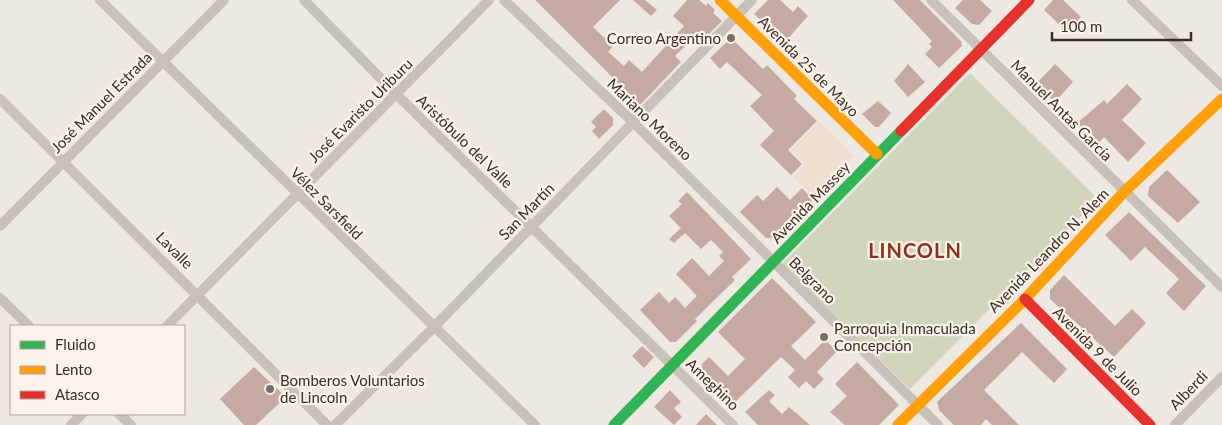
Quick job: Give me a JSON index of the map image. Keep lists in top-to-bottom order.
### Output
{
  "streets": {
    "main road": [
      "Avenida 25 de Mayo",
      "Avenida Massey",
      "Avenida Leandro N. Alem",
      "Avenida 9 de Julio"
    ],
    "street": [
      "José Manuel Estrada",
      "José Evaristo Uriburu",
      "Manuel Antas García",
      "Mariano Moreno",
      "Aristóbulo del Valle",
      "Vélez Sarsfield",
      "San Martín",
      "Lavalle",
      "Belgrano",
      "Ameghino",
      "Alberdi"
    ]
  },
  "crossings": [
    ["Avenida 25 de Mayo", "Avenida Massey"],
    ["Avenida 25 de Mayo", "San Martín"],
    ["José Manuel Estrada", "Vélez Sarsfield"],
    ["José Manuel Estrada", "Lavalle"],
    ["José Evaristo Uriburu", "Aristóbulo del Valle"],
    ["José Evaristo Uriburu", "Vélez Sarsfield"],
    ["José Evaristo Uriburu", "Lavalle"],
    ["Manuel Antas García", "Avenida Massey"],
    ["Manuel Antas García", "Avenida Leandro N. Alem"],
    ["Mariano Moreno", "Avenida Massey"],
    ["Mariano Moreno", "San Martín"],
    ["Mariano Moreno", "Belgrano"],
    ["Aristóbulo del Valle", "Avenida Massey"],
    ["Aristóbulo del Valle", "San Martín"],
    ["Aristóbulo del Valle", "Ameghino"],
    ["Avenida Massey", "Belgrano"],
    ["Avenida Massey", "Ameghino"],
    ["Vélez Sarsfield", "San Martín"],
    ["Avenida Leandro N. Alem", "Belgrano"],
    ["Avenida Leandro N. Alem", "Avenida 9 de Julio"]
  ],
  "districts": ["LINCOLN"],
  "places": ["Correo Argentino", "Parroquia Inmaculada Concepción", "Bomberos Voluntarios de Lincoln"],
  "legend": ["Fluido", "Lento", "Atasco"],
  "scale_bar": "100 m"
}
